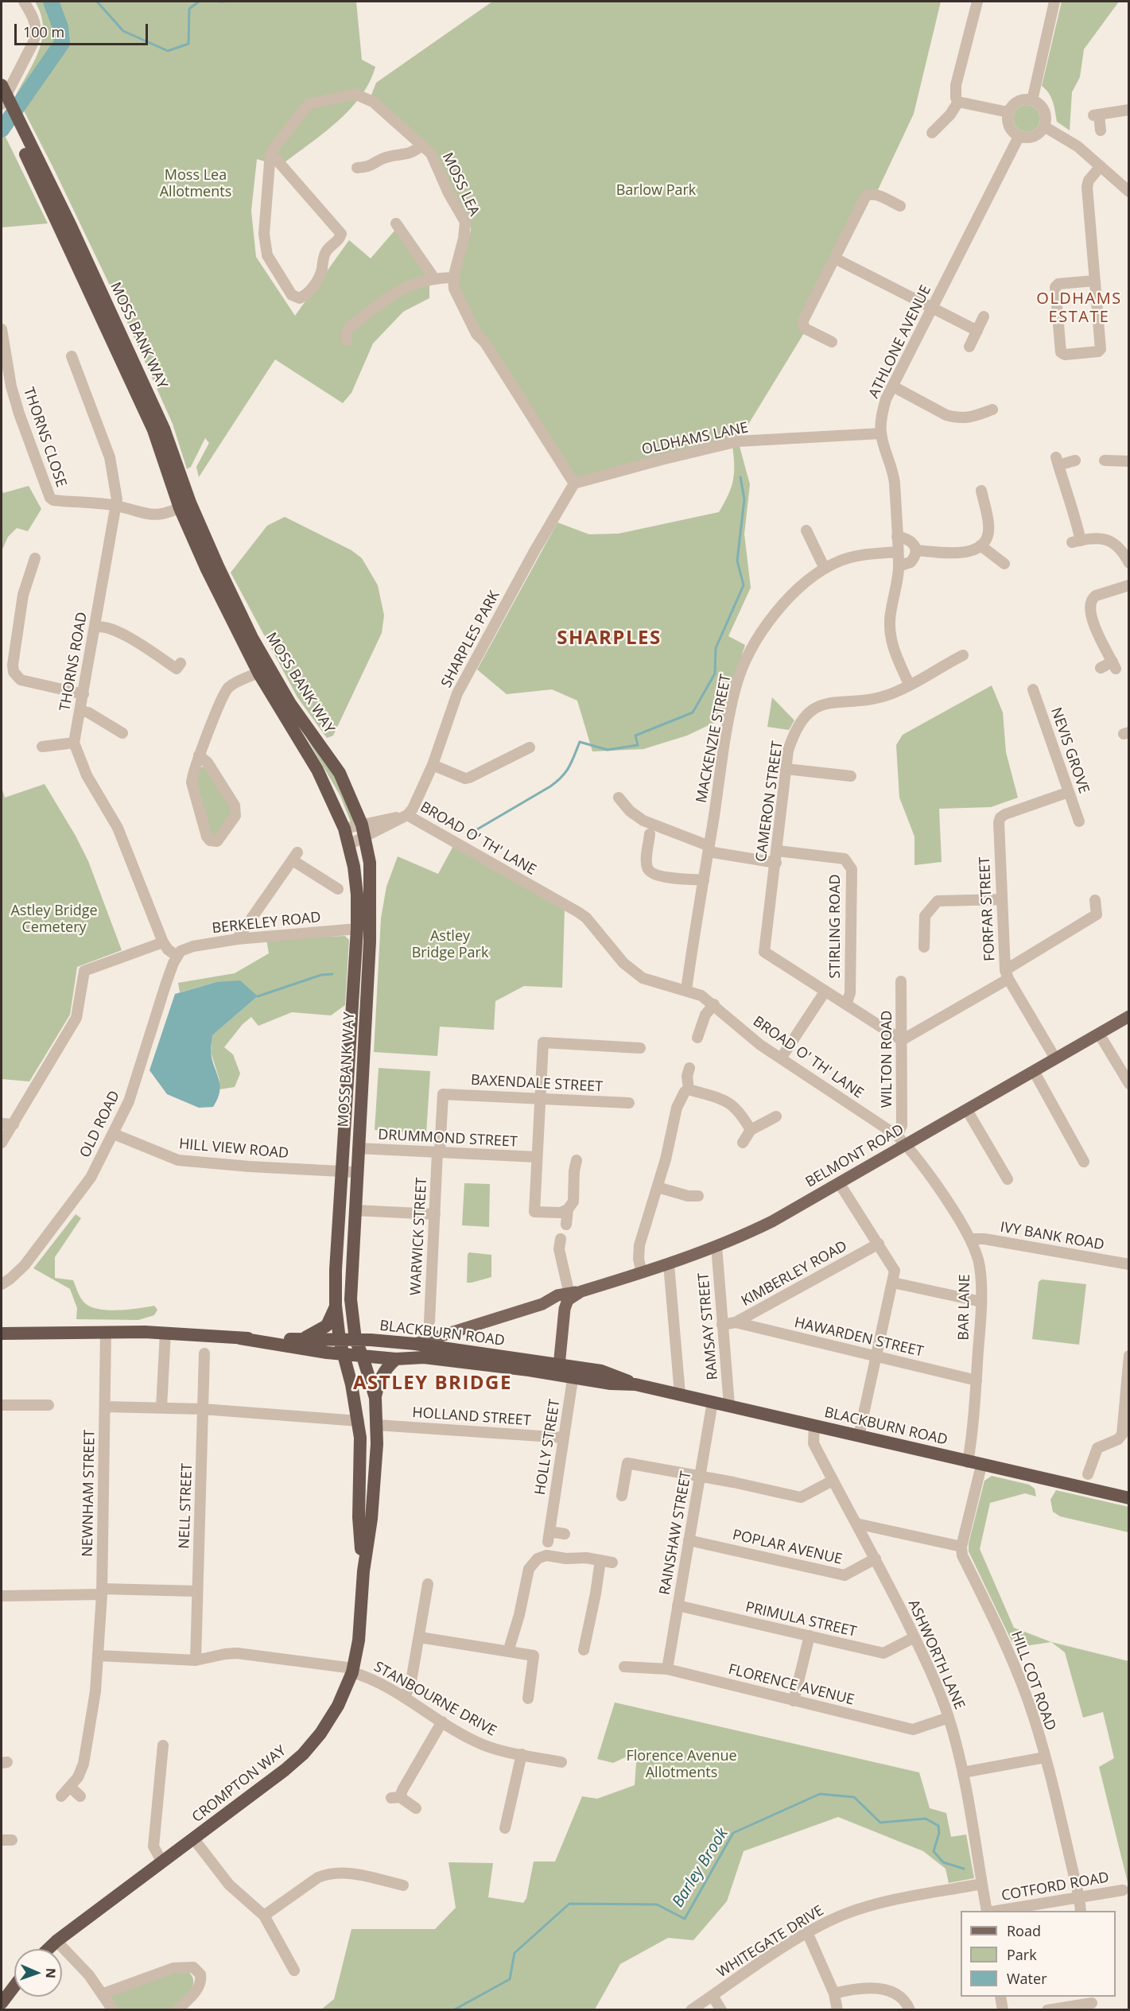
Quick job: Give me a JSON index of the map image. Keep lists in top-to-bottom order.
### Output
{
  "streets": {
    "highway": ["MOSS BANK WAY", "BLACKBURN ROAD", "CROMPTON WAY"],
    "main road": ["BELMONT ROAD"],
    "street": [
      "MOSS LEA",
      "ATHLONE AVENUE",
      "THORNS CLOSE",
      "OLDHAMS LANE",
      "SHARPLES PARK",
      "THORNS ROAD",
      "MACKENZIE STREET",
      "NEVIS GROVE",
      "CAMERON STREET",
      "BROAD O' TH' LANE",
      "FORFAR STREET",
      "BERKELEY ROAD",
      "STIRLING ROAD",
      "WILTON ROAD",
      "BAXENDALE STREET",
      "OLD ROAD",
      "DRUMMOND STREET",
      "HILL VIEW ROAD",
      "WARWICK STREET",
      "IVY BANK ROAD",
      "KIMBERLEY ROAD",
      "BAR LANE",
      "RAMSAY STREET",
      "HAWARDEN STREET",
      "HOLLAND STREET",
      "HOLLY STREET",
      "NEWNHAM STREET",
      "NELL STREET",
      "RAINSHAW STREET",
      "POPLAR AVENUE",
      "PRIMULA STREET",
      "ASHWORTH LANE",
      "HILL COT ROAD",
      "FLORENCE AVENUE",
      "STANBOURNE DRIVE",
      "COTFORD ROAD",
      "WHITEGATE DRIVE"
    ]
  },
  "crossings": [
    ["MOSS BANK WAY", "THORNS CLOSE"],
    ["MOSS BANK WAY", "BERKELEY ROAD"],
    ["MOSS BANK WAY", "DRUMMOND STREET"],
    ["MOSS BANK WAY", "HILL VIEW ROAD"],
    ["MOSS BANK WAY", "BLACKBURN ROAD"],
    ["MOSS BANK WAY", "CROMPTON WAY"],
    ["ATHLONE AVENUE", "OLDHAMS LANE"],
    ["ATHLONE AVENUE", "MACKENZIE STREET"],
    ["ATHLONE AVENUE", "CAMERON STREET"],
    ["THORNS CLOSE", "THORNS ROAD"],
    ["OLDHAMS LANE", "SHARPLES PARK"],
    ["SHARPLES PARK", "BROAD O' TH' LANE"],
    ["MACKENZIE STREET", "BROAD O' TH' LANE"],
    ["NEVIS GROVE", "FORFAR STREET"],
    ["CAMERON STREET", "STIRLING ROAD"],
    ["BROAD O' TH' LANE", "WILTON ROAD"],
    ["BROAD O' TH' LANE", "BELMONT ROAD"],
    ["BROAD O' TH' LANE", "BAR LANE"],
    ["FORFAR STREET", "BELMONT ROAD"],
    ["BERKELEY ROAD", "OLD ROAD"],
    ["WILTON ROAD", "BELMONT ROAD"],
    ["WILTON ROAD", "BAR LANE"],
    ["BAXENDALE STREET", "WARWICK STREET"],
    ["OLD ROAD", "HILL VIEW ROAD"],
    ["DRUMMOND STREET", "WARWICK STREET"],
    ["BELMONT ROAD", "BAR LANE"],
    ["BELMONT ROAD", "RAMSAY STREET"],
    ["BELMONT ROAD", "BLACKBURN ROAD"],
    ["IVY BANK ROAD", "BAR LANE"],
    ["KIMBERLEY ROAD", "RAMSAY STREET"],
    ["KIMBERLEY ROAD", "HAWARDEN STREET"],
    ["BAR LANE", "BLACKBURN ROAD"],
    ["BAR LANE", "HAWARDEN STREET"],
    ["RAMSAY STREET", "BLACKBURN ROAD"],
    ["BLACKBURN ROAD", "HOLLY STREET"],
    ["BLACKBURN ROAD", "NEWNHAM STREET"],
    ["BLACKBURN ROAD", "RAINSHAW STREET"],
    ["BLACKBURN ROAD", "ASHWORTH LANE"],
    ["BLACKBURN ROAD", "CROMPTON WAY"],
    ["HOLLAND STREET", "HOLLY STREET"],
    ["HOLLAND STREET", "CROMPTON WAY"],
    ["NEWNHAM STREET", "STANBOURNE DRIVE"],
    ["NELL STREET", "STANBOURNE DRIVE"],
    ["RAINSHAW STREET", "POPLAR AVENUE"],
    ["RAINSHAW STREET", "PRIMULA STREET"],
    ["RAINSHAW STREET", "FLORENCE AVENUE"],
    ["POPLAR AVENUE", "ASHWORTH LANE"],
    ["PRIMULA STREET", "ASHWORTH LANE"],
    ["ASHWORTH LANE", "FLORENCE AVENUE"],
    ["ASHWORTH LANE", "WHITEGATE DRIVE"],
    ["HILL COT ROAD", "COTFORD ROAD"],
    ["STANBOURNE DRIVE", "CROMPTON WAY"]
  ],
  "districts": ["OLDHAMS ESTATE", "SHARPLES", "ASTLEY BRIDGE"],
  "water": ["Barley Brook"],
  "parks": [
    "Moss Lea Allotments",
    "Barlow Park",
    "Astley Bridge Cemetery",
    "Astley Bridge Park",
    "Florence Avenue Allotments"
  ],
  "legend": ["Road", "Park", "Water"],
  "scale_bar": "100 m",
  "north": "right"
}
